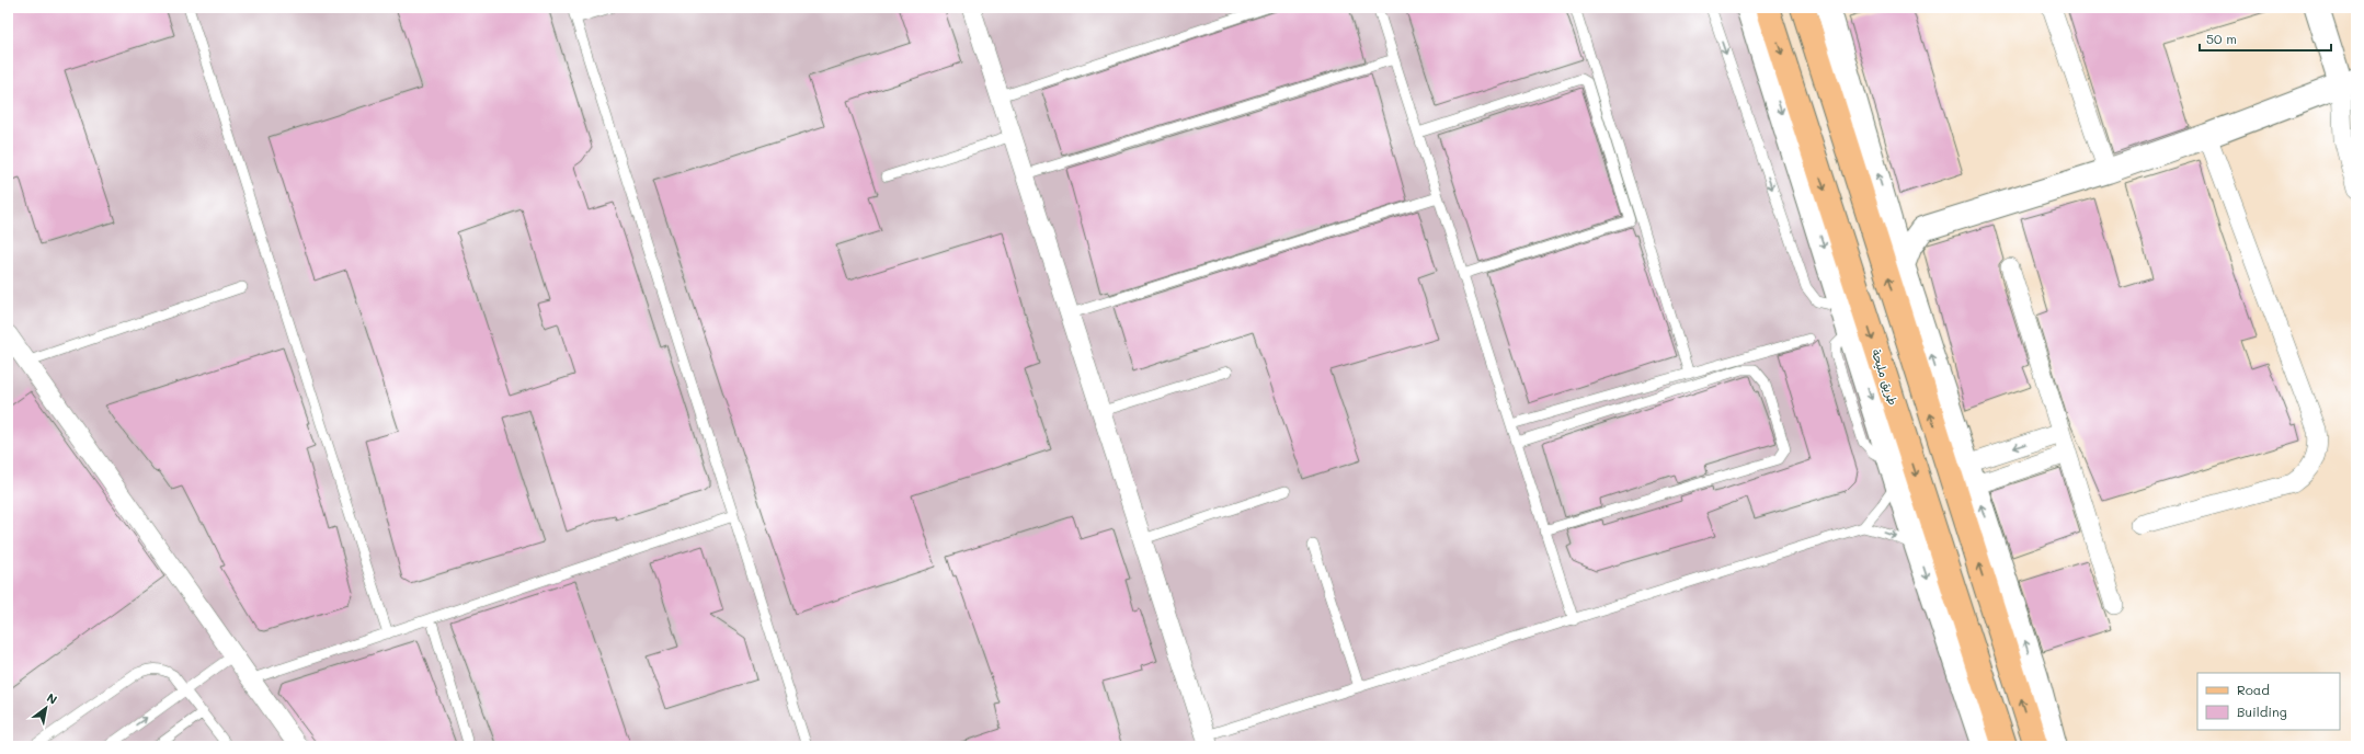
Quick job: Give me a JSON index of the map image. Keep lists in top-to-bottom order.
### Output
{
  "streets": {
    "main road": ["طريق مليحة"]
  },
  "legend": ["Road", "Building"],
  "scale_bar": "50 m",
  "north": "top right"
}
